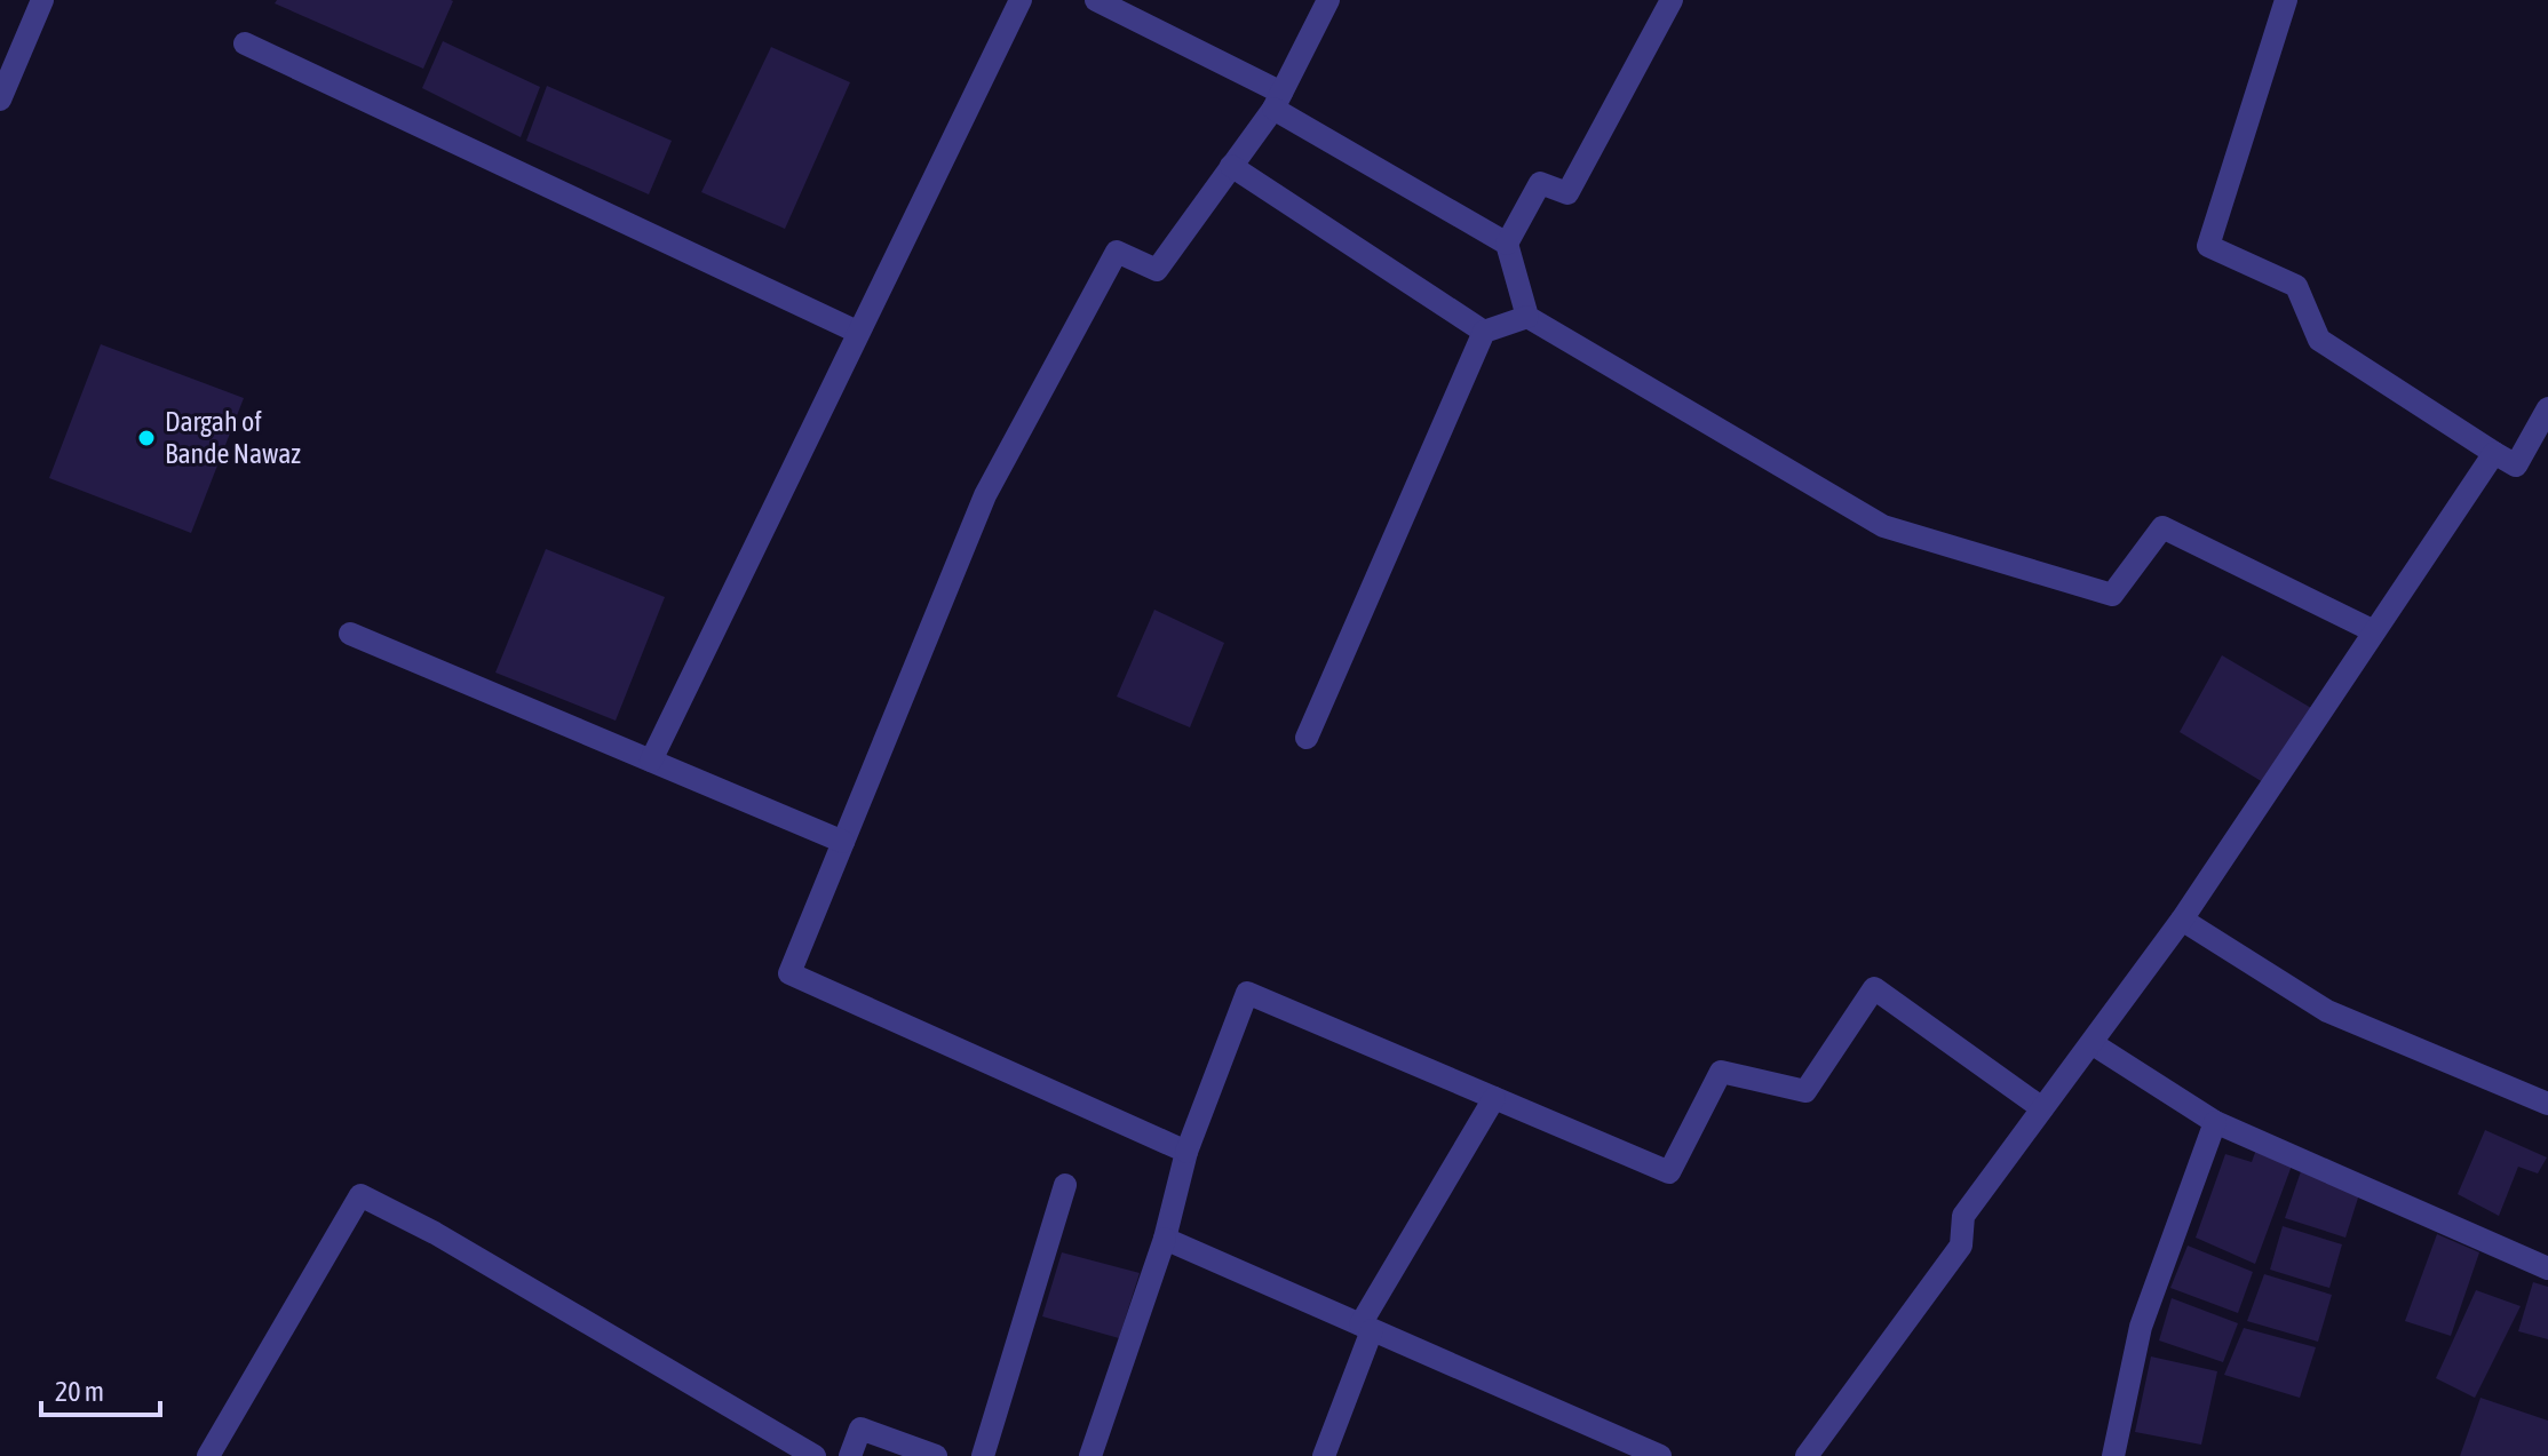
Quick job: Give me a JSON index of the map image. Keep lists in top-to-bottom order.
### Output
{
  "places": ["Dargah of Bande Nawaz"],
  "scale_bar": "20 m"
}
